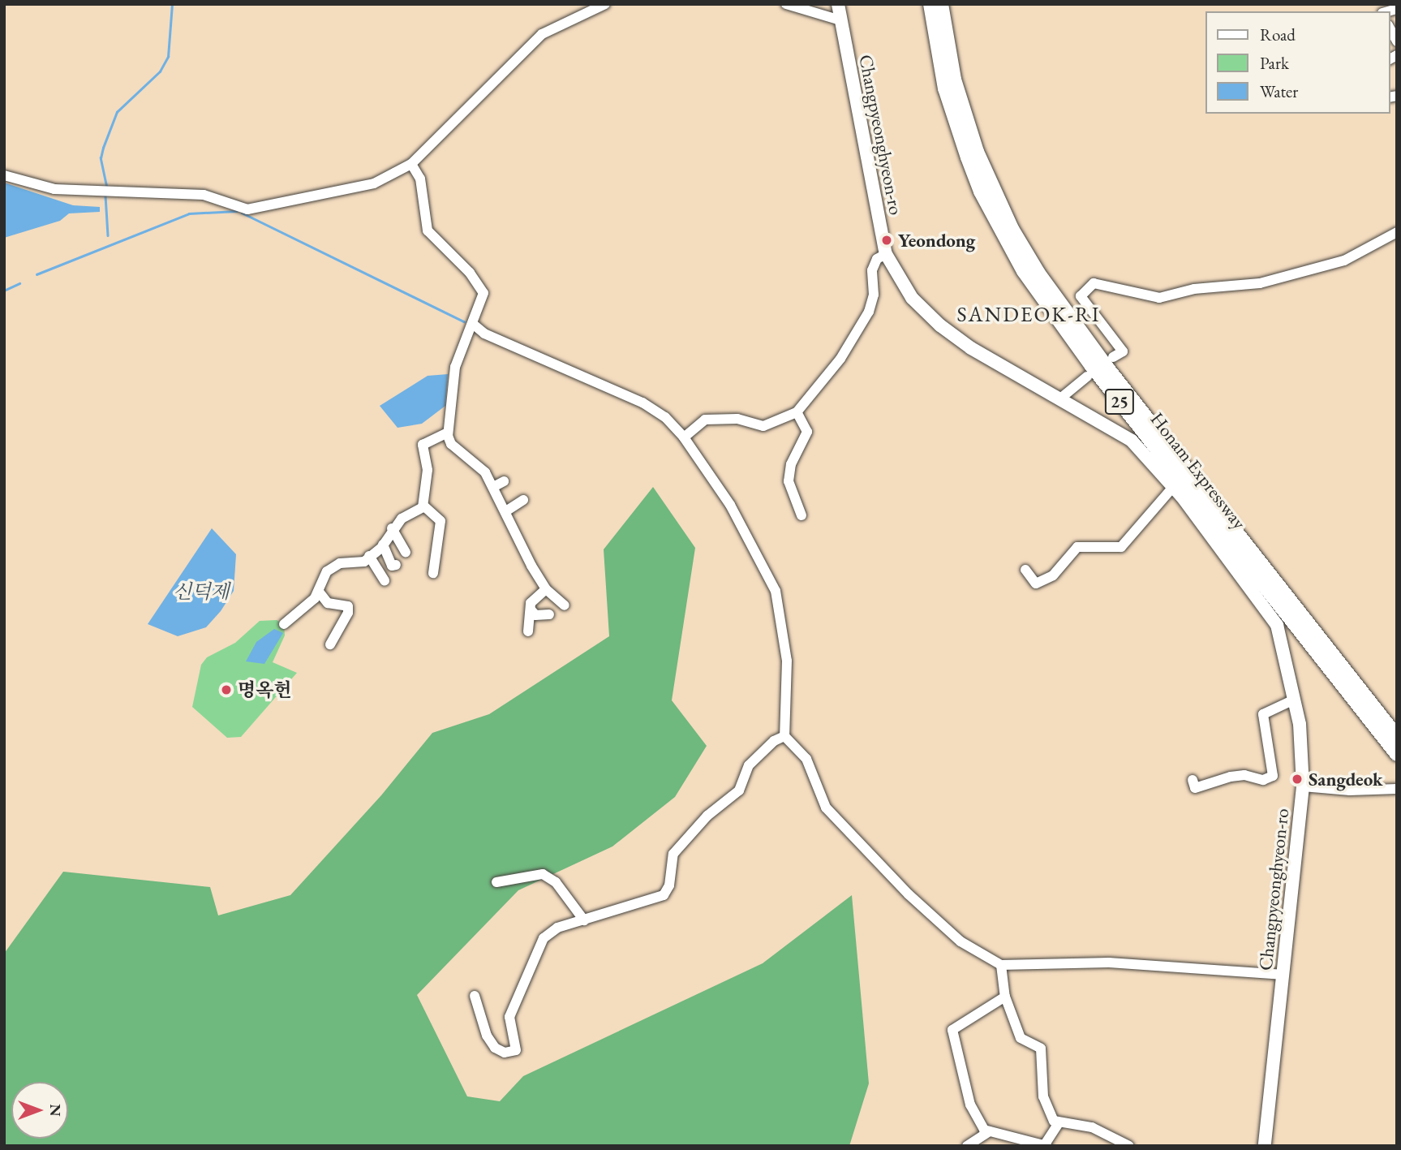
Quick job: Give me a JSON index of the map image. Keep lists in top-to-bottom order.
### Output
{
  "streets": {
    "highway": ["25", "Honam Expressway"],
    "main road": ["Changpyeonghyeon-ro"]
  },
  "districts": ["SANDEOK-RI"],
  "water": ["신덕제"],
  "places": ["Yeondong", "명옥헌", "Sangdeok"],
  "legend": ["Road", "Park", "Water"],
  "north": "right"
}
